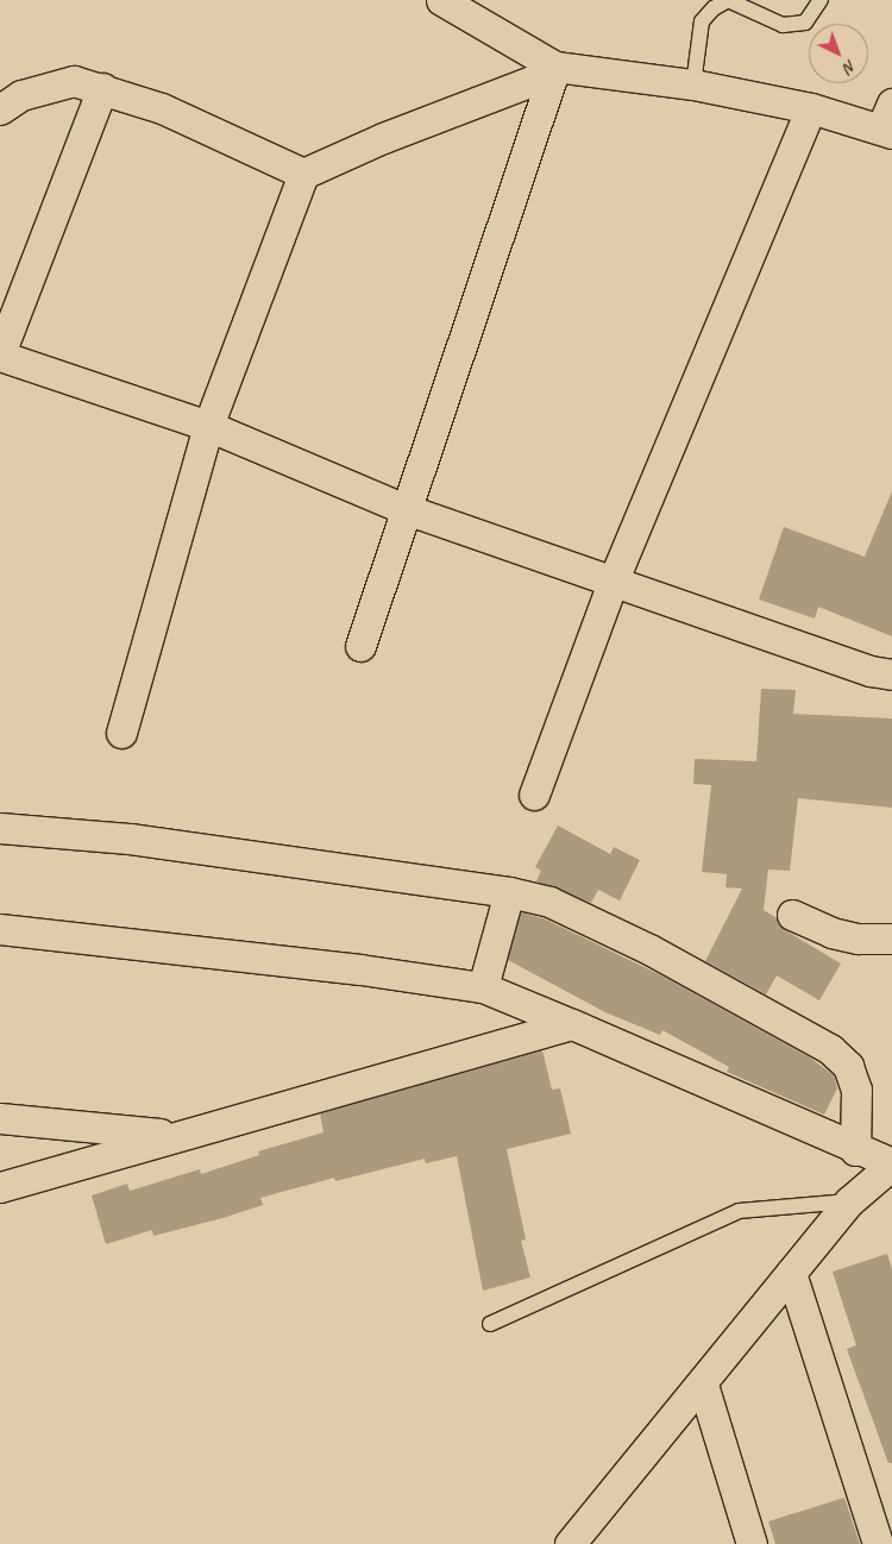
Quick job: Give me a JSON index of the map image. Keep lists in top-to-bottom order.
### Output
{
  "north": "bottom right"
}
